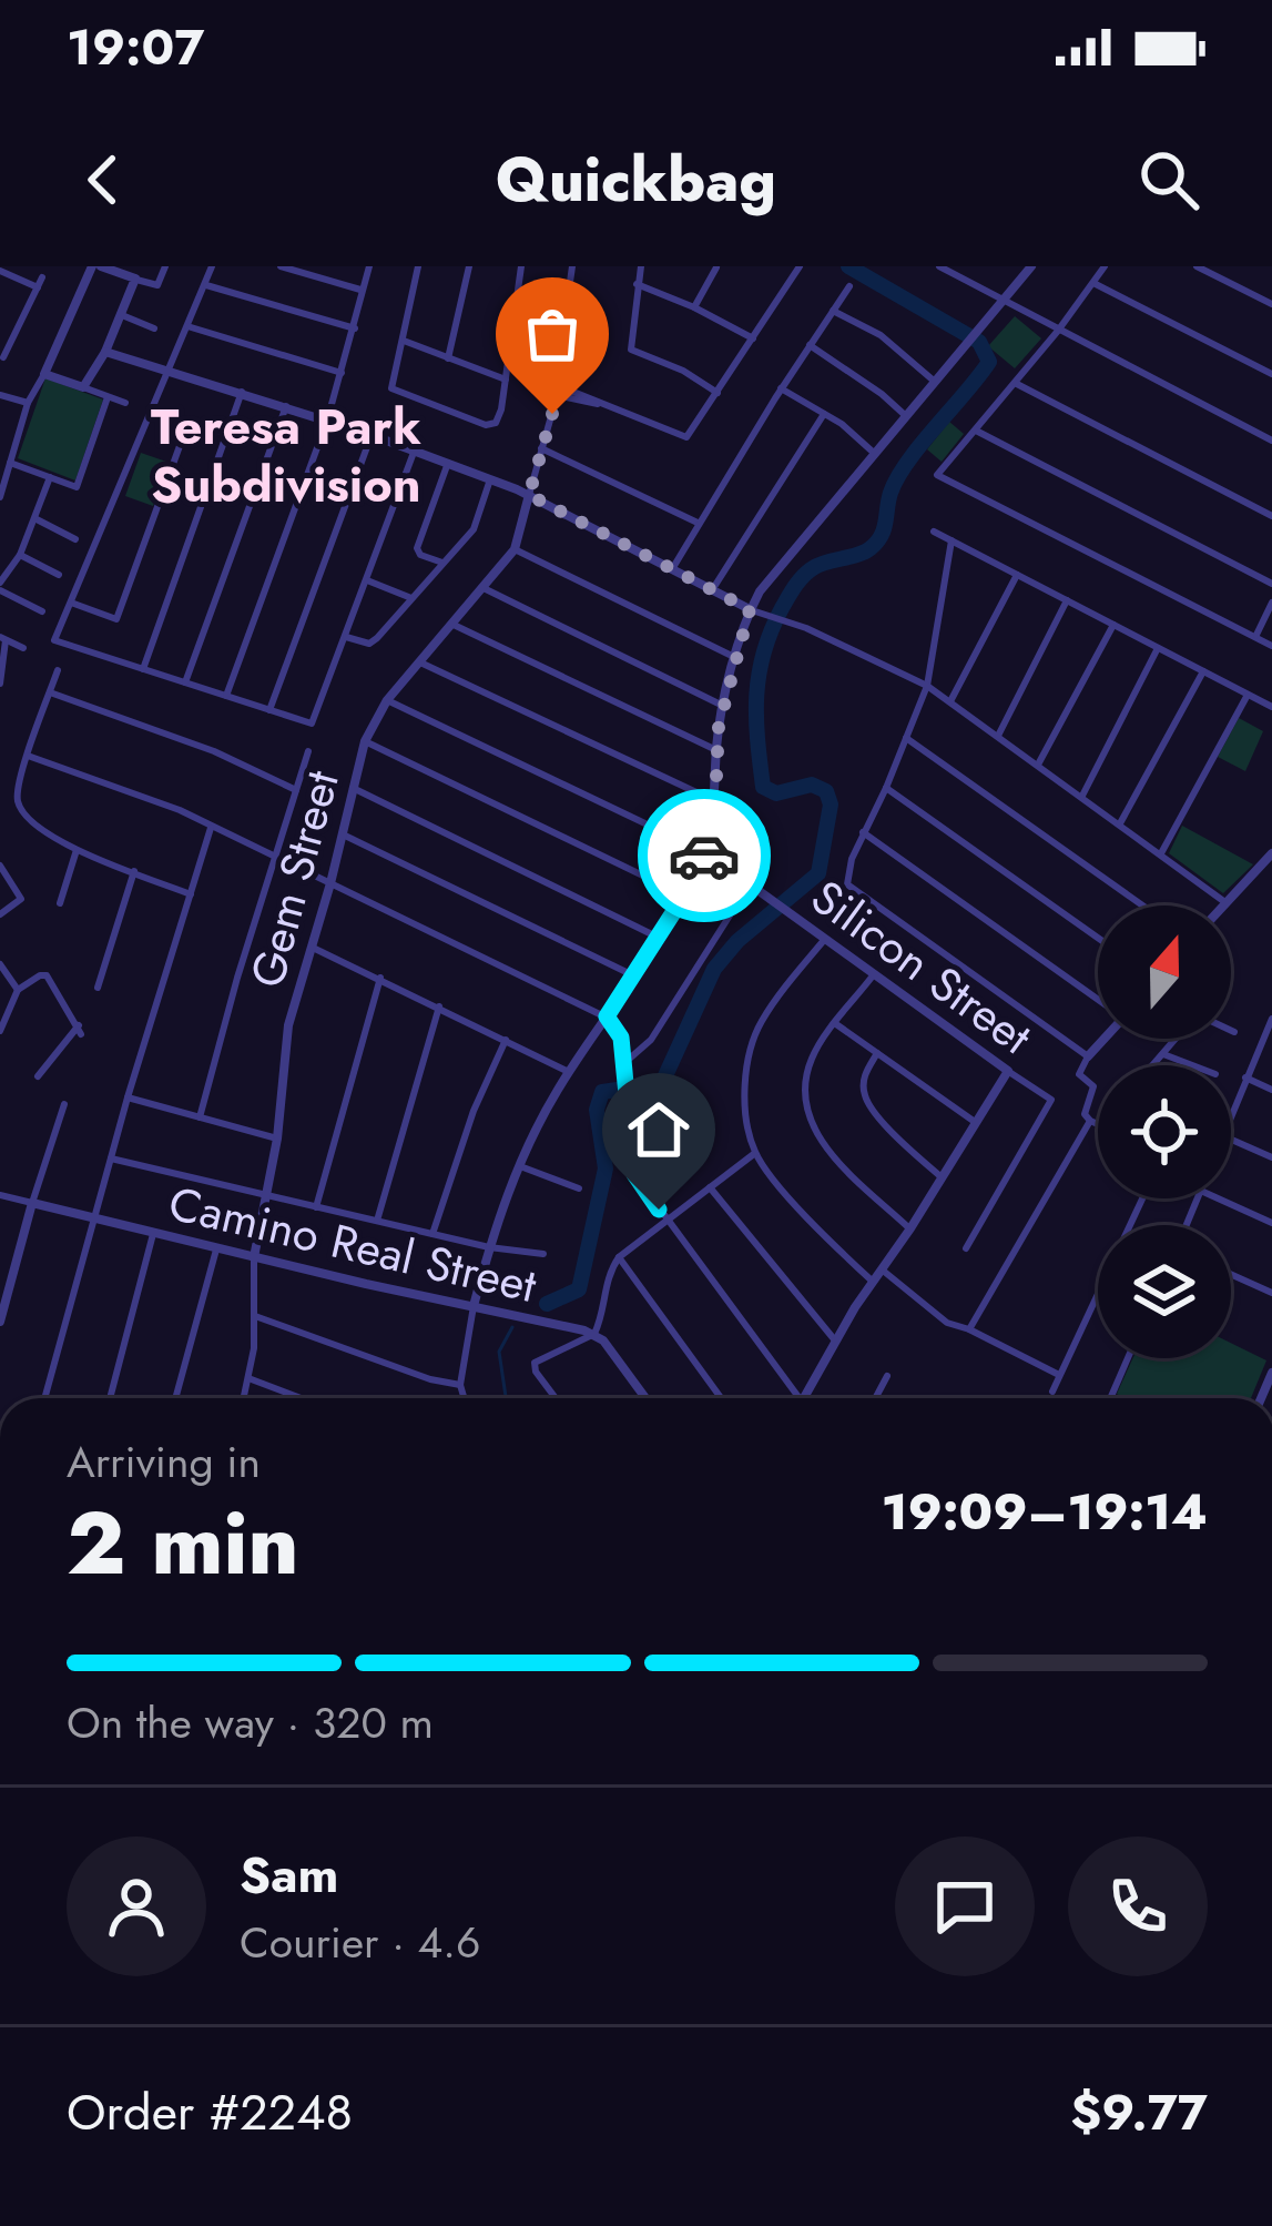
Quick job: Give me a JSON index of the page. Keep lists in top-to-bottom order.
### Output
{
  "streets": {
    "street": ["Gem Street", "Silicon Street", "Camino Real Street"]
  },
  "crossings": [
    ["Gem Street", "Silicon Street"],
    ["Gem Street", "Camino Real Street"]
  ],
  "districts": ["Teresa Park Subdivision"],
  "north": "top",
  "page": {
    "status": "19:07",
    "header": "Quickbag",
    "heading": ["2 min", "Arriving in", "19:09–19:14"],
    "panel": [
      "Sam",
      "Courier · 4.6",
      "Order #2248",
      "$9.77"
    ],
    "bar": "On the way · 320 m"
  }
}
